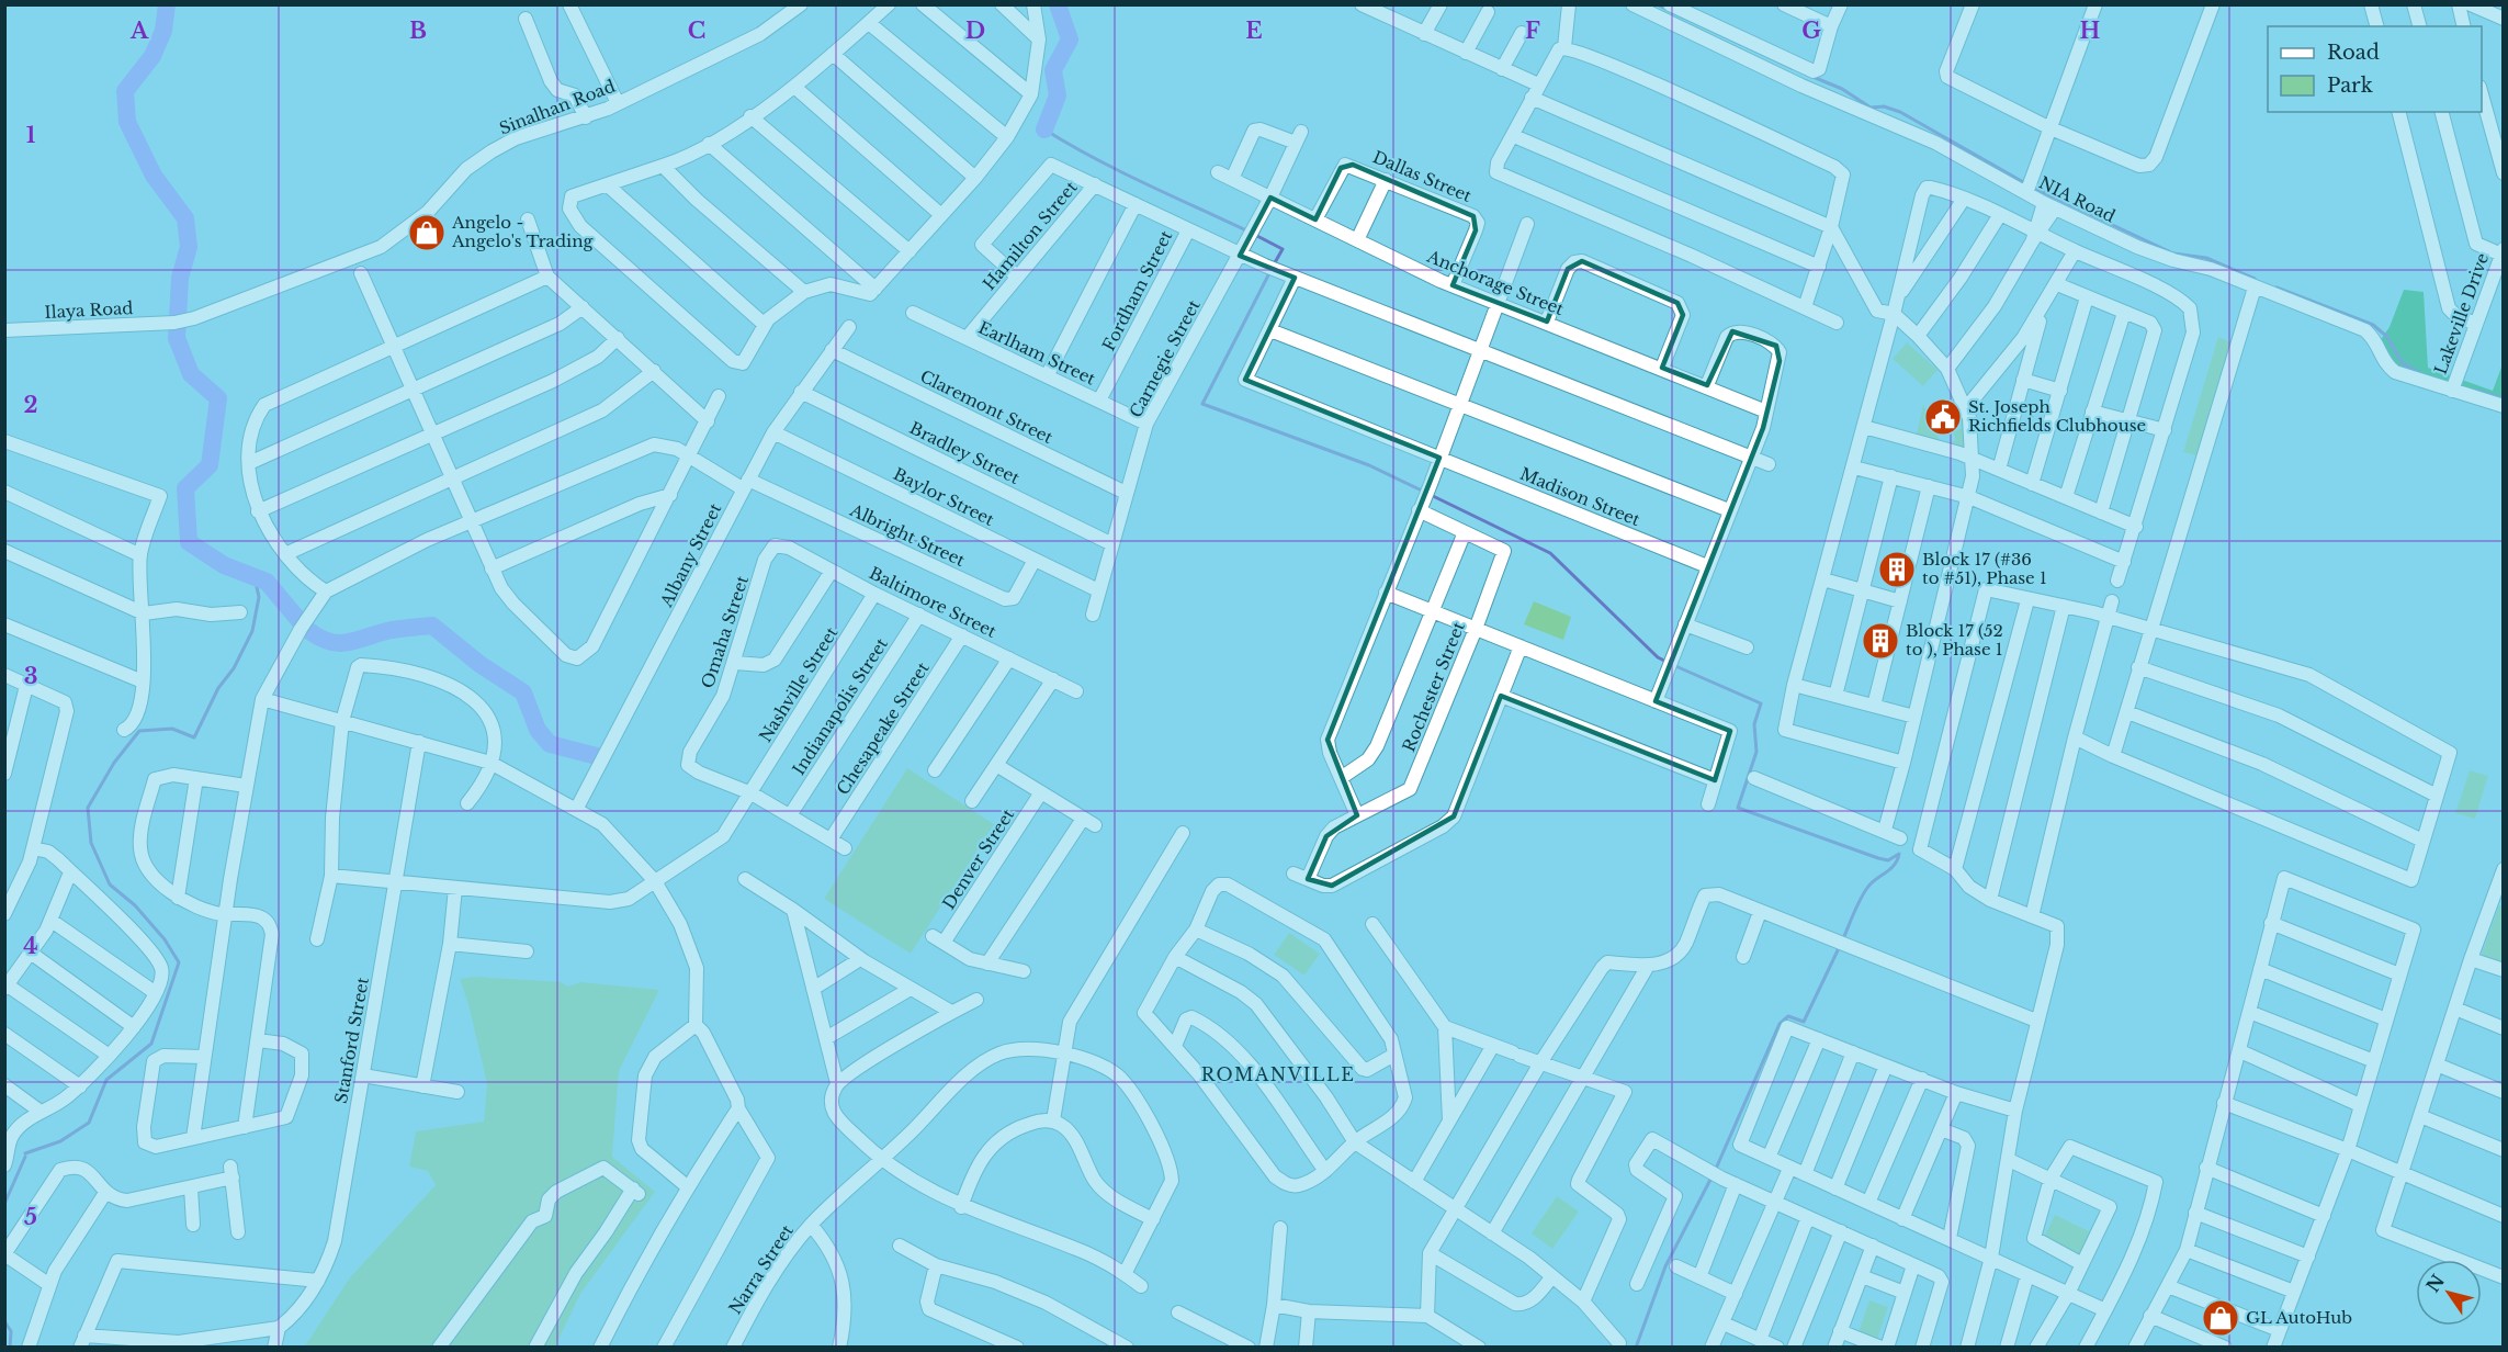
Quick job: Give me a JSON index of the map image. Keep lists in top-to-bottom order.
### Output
{
  "streets": {
    "street": [
      "Sinalhan Road",
      "Dallas Street",
      "NIA Road",
      "Hamilton Street",
      "Anchorage Street",
      "Fordham Street",
      "Ilaya Road",
      "Lakeville Drive",
      "Earlham Street",
      "Carnegie Street",
      "Claremont Street",
      "Bradley Street",
      "Baylor Street",
      "Madison Street",
      "Albright Street",
      "Albany Street",
      "Baltimore Street",
      "Omaha Street",
      "Nashville Street",
      "Rochester Street",
      "Indianapolis Street",
      "Chesapeake Street",
      "Denver Street",
      "Stanford Street",
      "Narra Street"
    ]
  },
  "crossings": [
    ["Sinalhan Road", "Ilaya Road"],
    ["Dallas Street", "Anchorage Street"],
    ["NIA Road", "Lakeville Drive"],
    ["Hamilton Street", "Earlham Street"],
    ["Anchorage Street", "Carnegie Street"],
    ["Fordham Street", "Earlham Street"],
    ["Earlham Street", "Carnegie Street"],
    ["Carnegie Street", "Claremont Street"],
    ["Carnegie Street", "Bradley Street"],
    ["Carnegie Street", "Baylor Street"],
    ["Claremont Street", "Albany Street"],
    ["Bradley Street", "Albany Street"],
    ["Baylor Street", "Albright Street"],
    ["Baylor Street", "Albany Street"],
    ["Albright Street", "Albany Street"],
    ["Baltimore Street", "Omaha Street"],
    ["Baltimore Street", "Nashville Street"],
    ["Baltimore Street", "Indianapolis Street"],
    ["Baltimore Street", "Chesapeake Street"],
    ["Omaha Street", "Nashville Street"],
    ["Nashville Street", "Stanford Street"]
  ],
  "districts": ["ROMANVILLE"],
  "places": {
    "shop": ["Angelo - Angelo's Trading", "GL AutoHub"],
    "public building": ["St. Joseph Richfields Clubhouse"],
    "building": ["Block 17 (#36 to #51), Phase 1", "Block 17 (52 to ), Phase 1"]
  },
  "legend": ["Road", "Park"],
  "north": "top left",
  "grid": {
    "columns": [
      "A",
      "B",
      "C",
      "D",
      "E",
      "F",
      "G",
      "H"
    ],
    "rows": [
      "1",
      "2",
      "3",
      "4",
      "5"
    ]
  }
}
